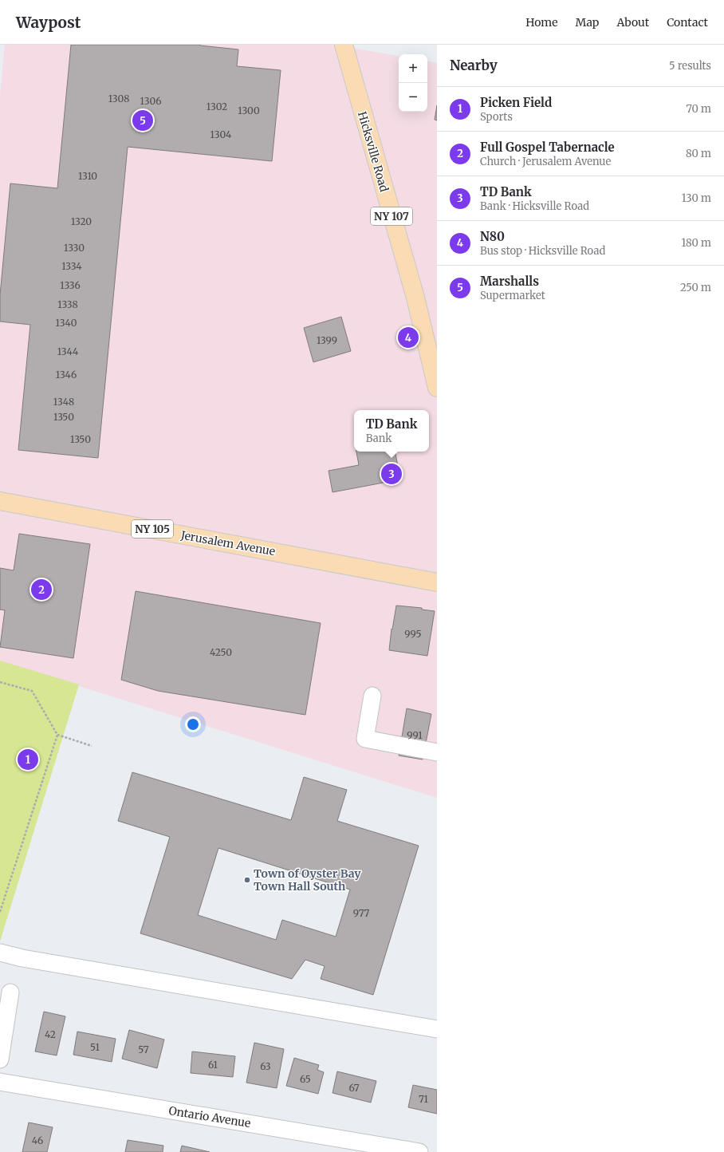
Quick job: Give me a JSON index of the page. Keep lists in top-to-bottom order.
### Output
{
  "streets": {
    "main road": [
      "Hicksville Road",
      "NY 107",
      "NY 105",
      "Jerusalem Avenue"
    ],
    "street": ["Ontario Avenue"]
  },
  "places": ["Town of Oyster Bay Town Hall South"],
  "house_numbers": [
    "1308",
    "1306",
    "1302",
    "1300",
    "1304",
    "1310",
    "1320",
    "1330",
    "1334",
    "1336",
    "1338",
    "1340",
    "1399",
    "1344",
    "1346",
    "1348",
    "1350",
    "1350",
    "995",
    "4250",
    "991",
    "977",
    "42",
    "51",
    "57",
    "61",
    "63",
    "65",
    "67",
    "71",
    "46"
  ],
  "page": {
    "header": "Waypost",
    "nav": [
      "Home",
      "Map",
      "About",
      "Contact"
    ],
    "heading": ["Nearby", "5 results"],
    "map_buttons": ["+", "−"],
    "list": [
      {
        "mark": "1",
        "name": "Picken Field",
        "note": "Sports",
        "value": "70 m"
      },
      {
        "mark": "2",
        "name": "Full Gospel Tabernacle",
        "note": "Church · Jerusalem Avenue",
        "value": "80 m"
      },
      {
        "mark": "3",
        "name": "TD Bank",
        "note": "Bank · Hicksville Road",
        "value": "130 m"
      },
      {
        "mark": "4",
        "name": "N80",
        "note": "Bus stop · Hicksville Road",
        "value": "180 m"
      },
      {
        "mark": "5",
        "name": "Marshalls",
        "note": "Supermarket",
        "value": "250 m"
      }
    ],
    "pins": [
      "5",
      "4",
      "3",
      "2",
      "1"
    ],
    "popup": ["TD Bank", "Bank"]
  }
}
